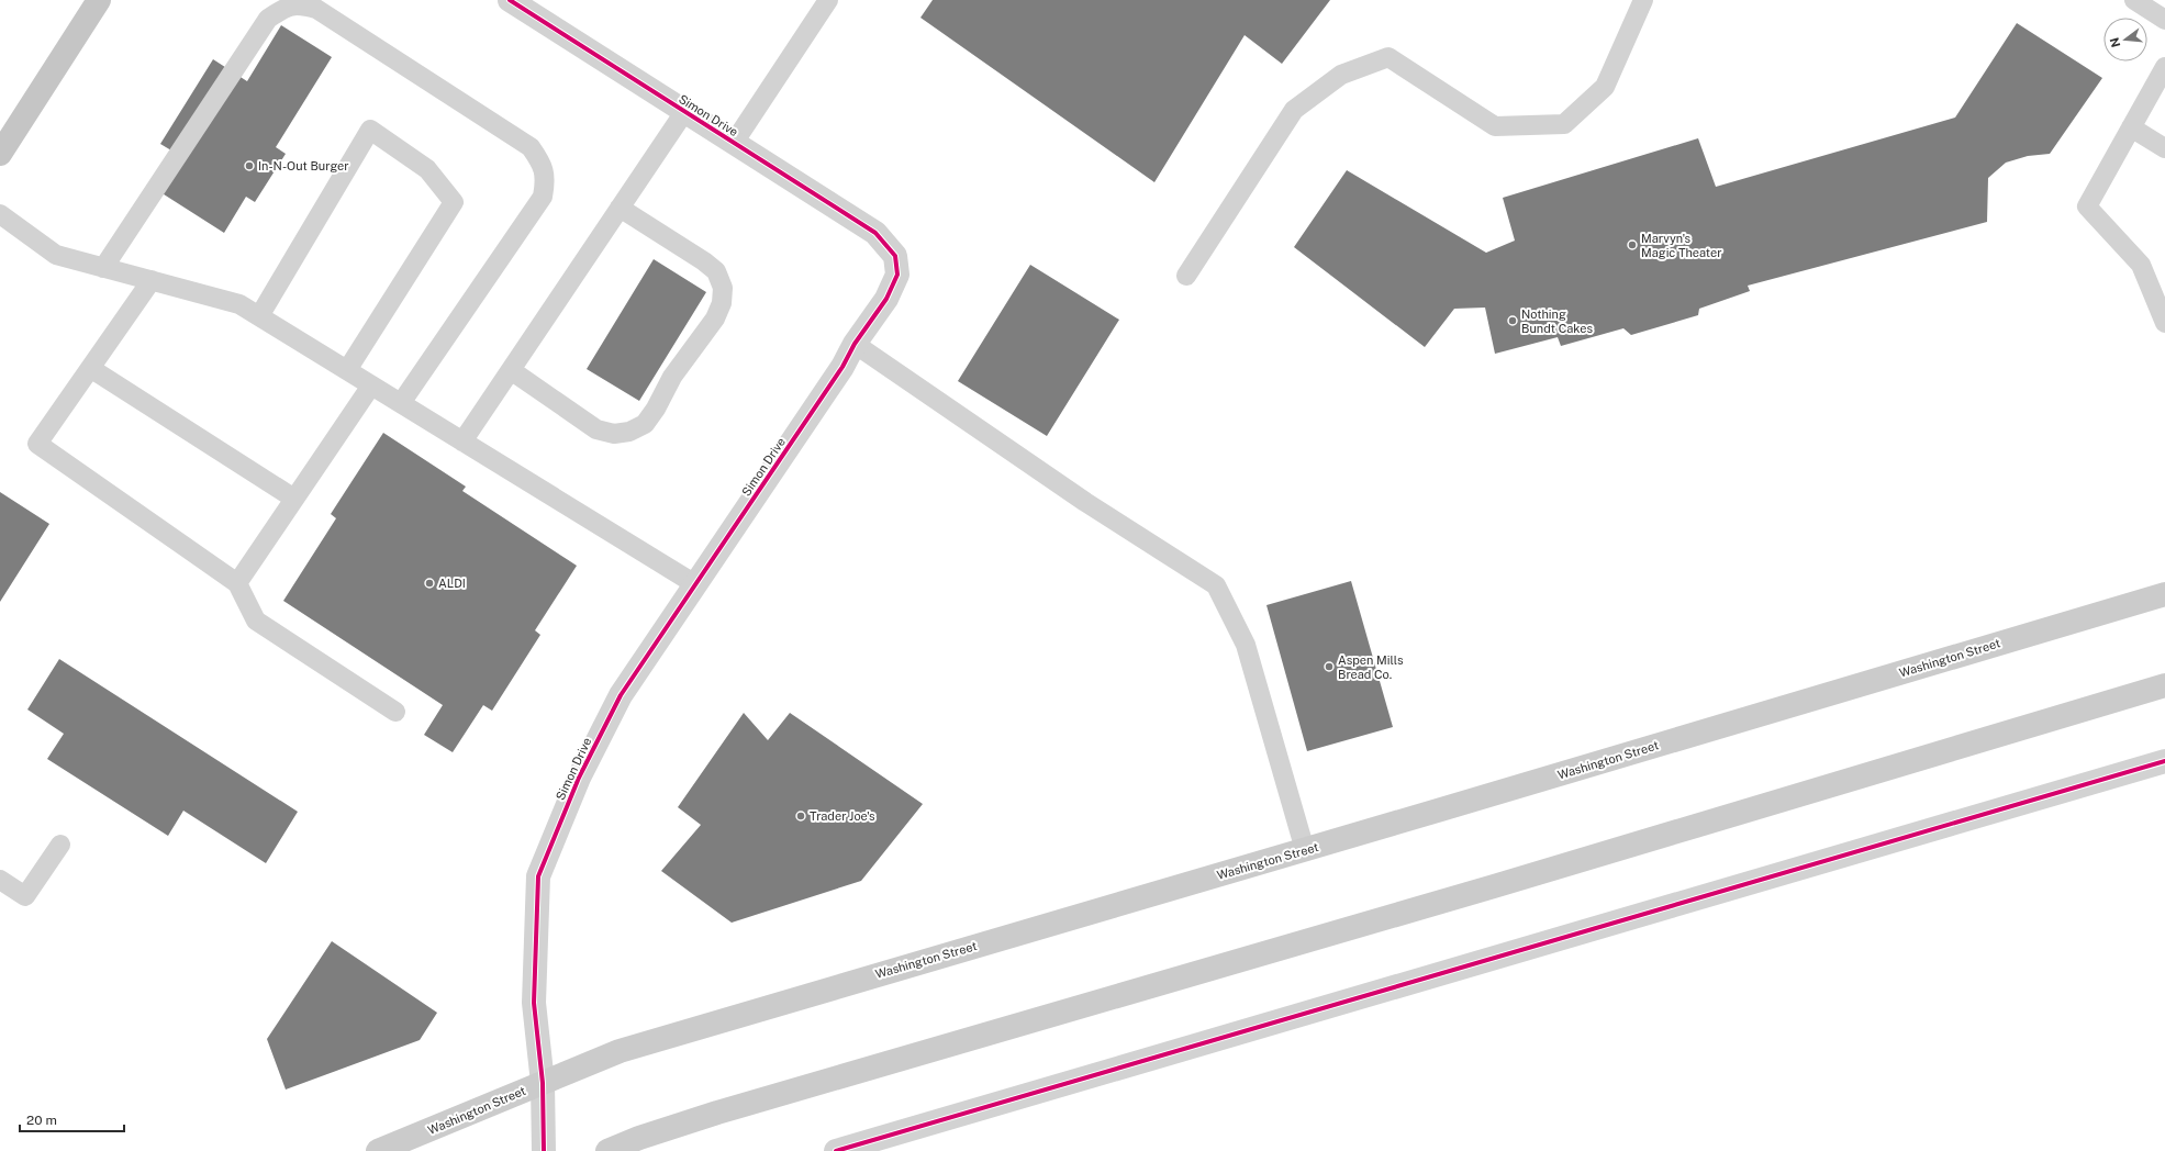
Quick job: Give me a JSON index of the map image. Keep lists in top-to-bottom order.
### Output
{
  "streets": {
    "main road": ["Washington Street"],
    "street": ["Simon Drive"]
  },
  "crossings": [
    ["Simon Drive", "Washington Street"]
  ],
  "places": [
    "In-N-Out Burger",
    "Marvyn's Magic Theater",
    "Nothing Bundt Cakes",
    "ALDI",
    "Aspen Mills Bread Co.",
    "Trader Joe's"
  ],
  "scale_bar": "20 m",
  "north": "left"
}
